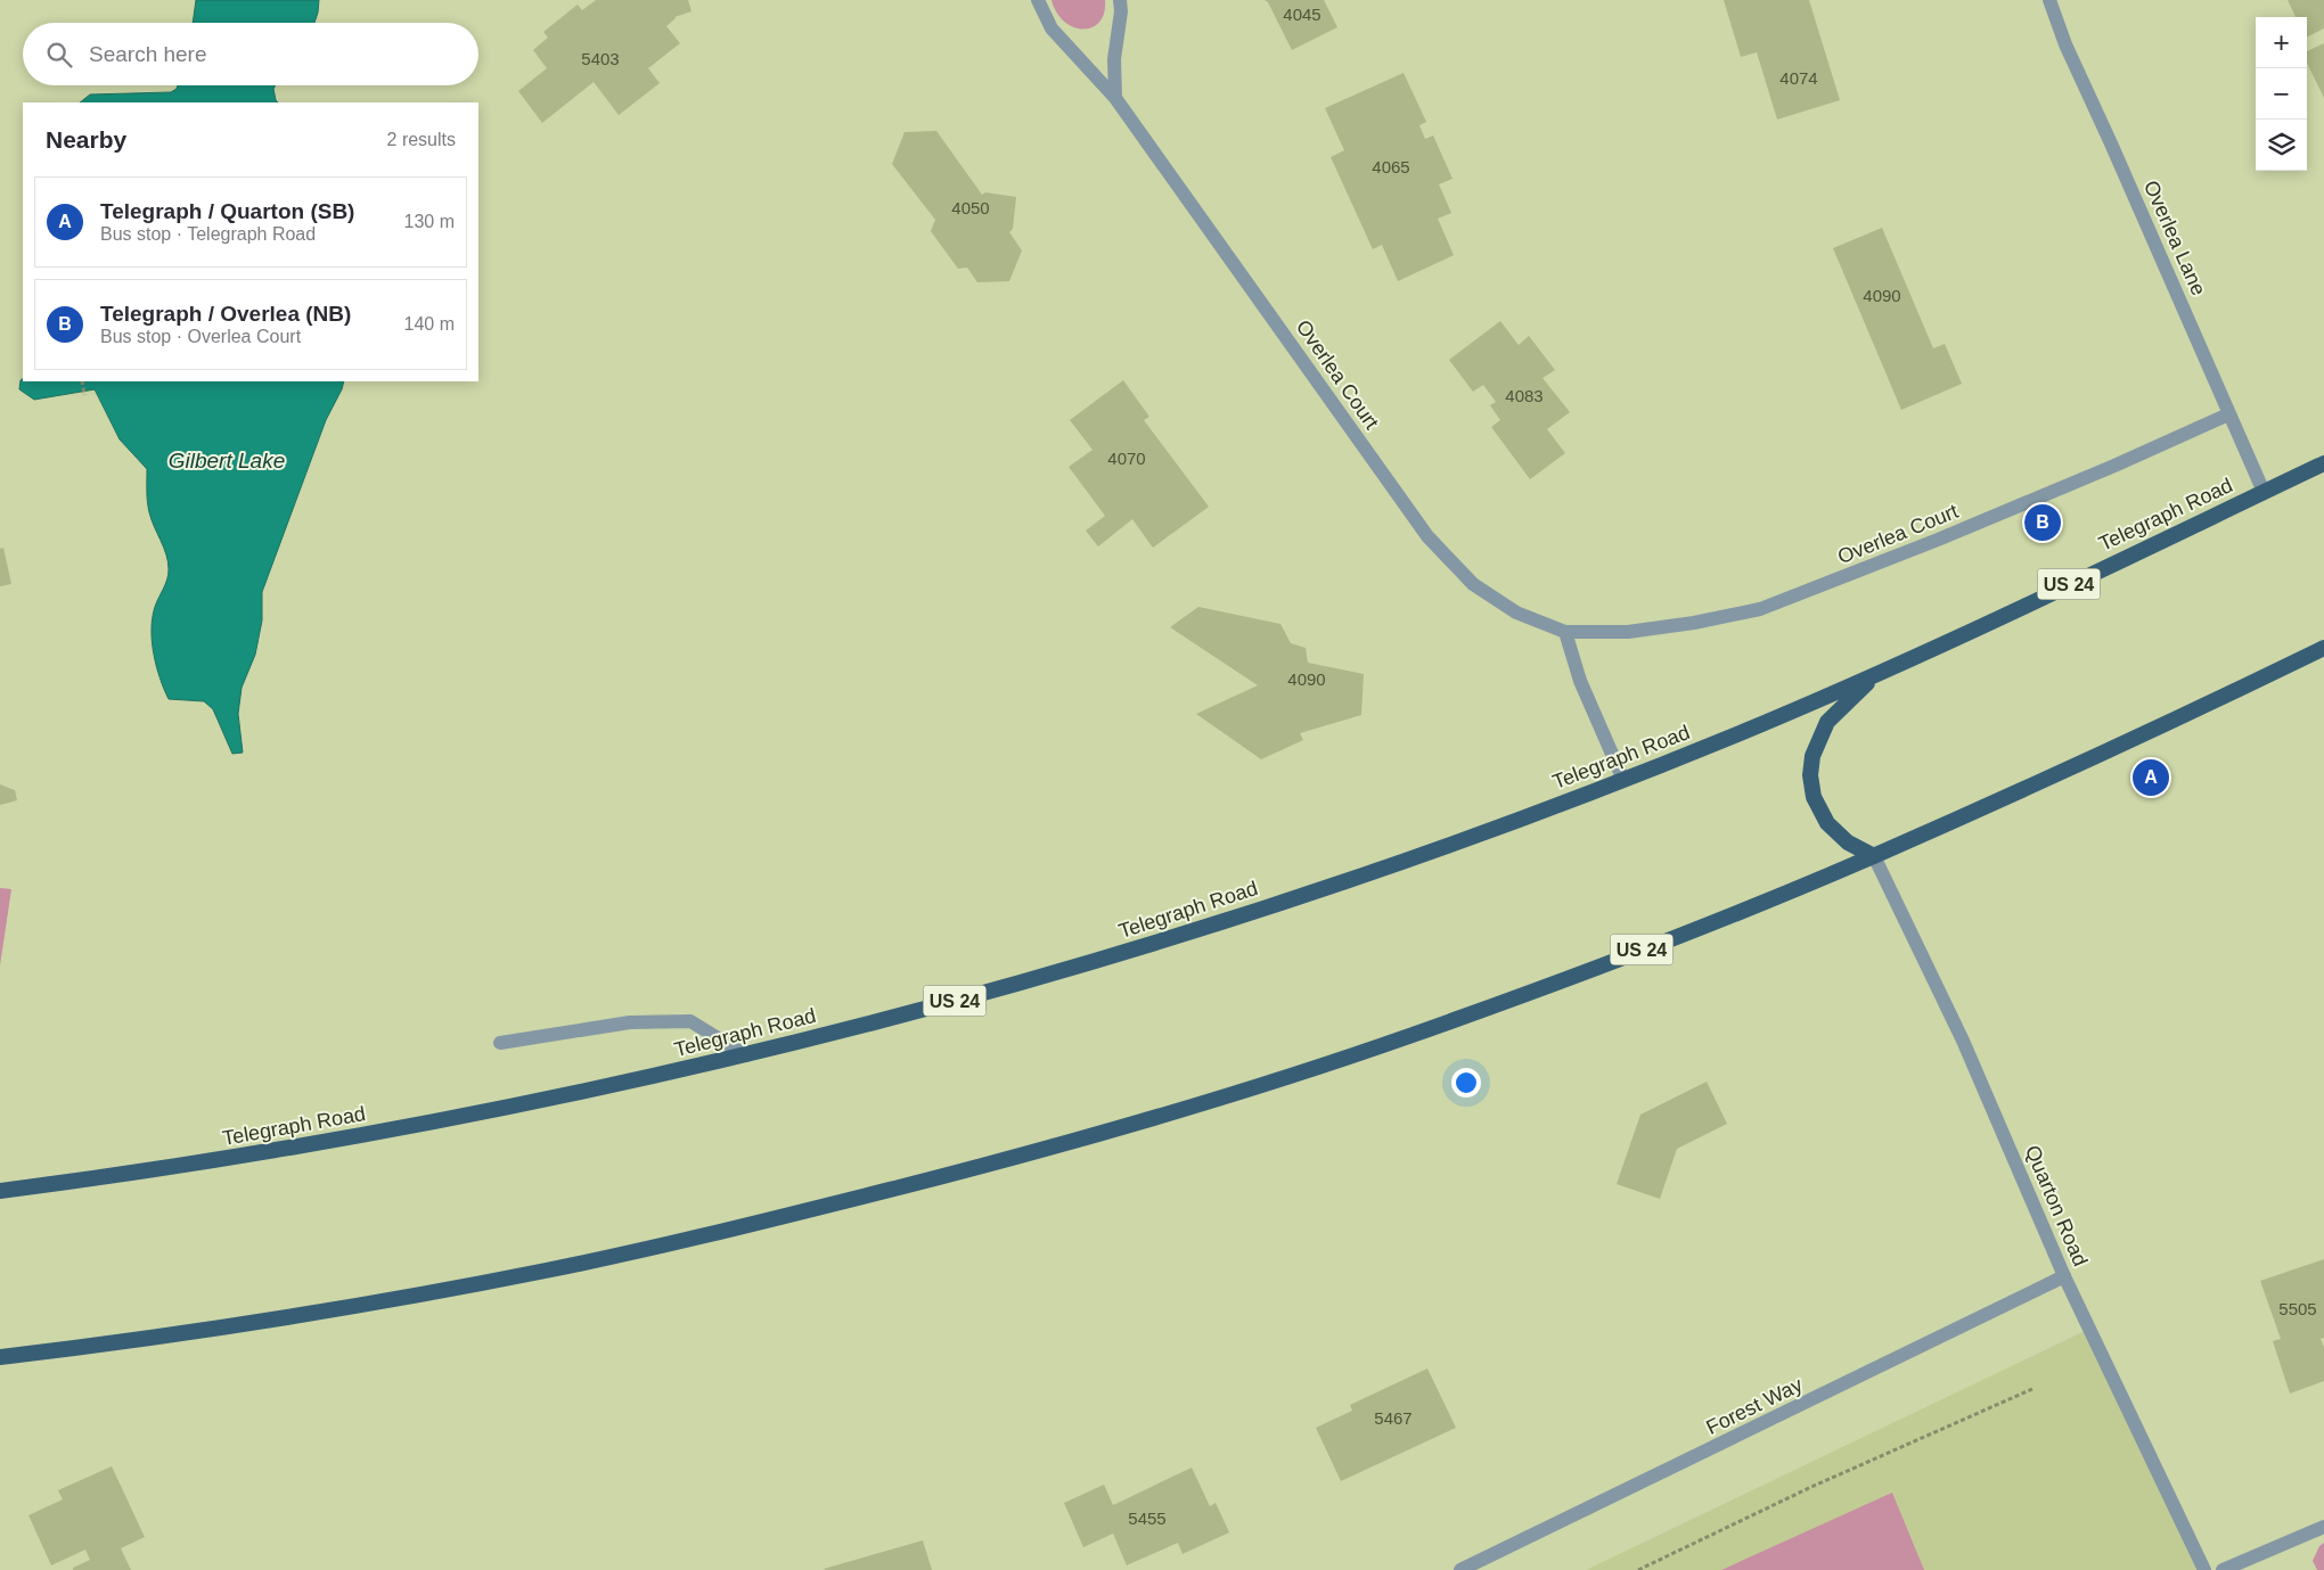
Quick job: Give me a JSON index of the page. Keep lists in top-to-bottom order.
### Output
{
  "streets": {
    "highway": ["Telegraph Road", "US 24"],
    "street": [
      "Overlea Lane",
      "Overlea Court",
      "Quarton Road",
      "Forest Way"
    ]
  },
  "crossings": [
    ["Overlea Lane", "Overlea Court"],
    ["Overlea Lane", "Telegraph Road"],
    ["US 24", "Quarton Road"],
    ["Quarton Road", "Forest Way"]
  ],
  "water": ["Gilbert Lake"],
  "house_numbers": [
    "4045",
    "5403",
    "4074",
    "4065",
    "4050",
    "4090",
    "4083",
    "4070",
    "4090",
    "5505",
    "5467",
    "5455"
  ],
  "page": {
    "map_buttons": ["+", "−"],
    "search": "Search here",
    "heading": ["Nearby", "2 results"],
    "list": [
      {
        "mark": "A",
        "name": "Telegraph / Quarton (SB)",
        "note": "Bus stop · Telegraph Road",
        "value": "130 m"
      },
      {
        "mark": "B",
        "name": "Telegraph / Overlea (NB)",
        "note": "Bus stop · Overlea Court",
        "value": "140 m"
      }
    ],
    "pins": ["B", "A"]
  }
}
